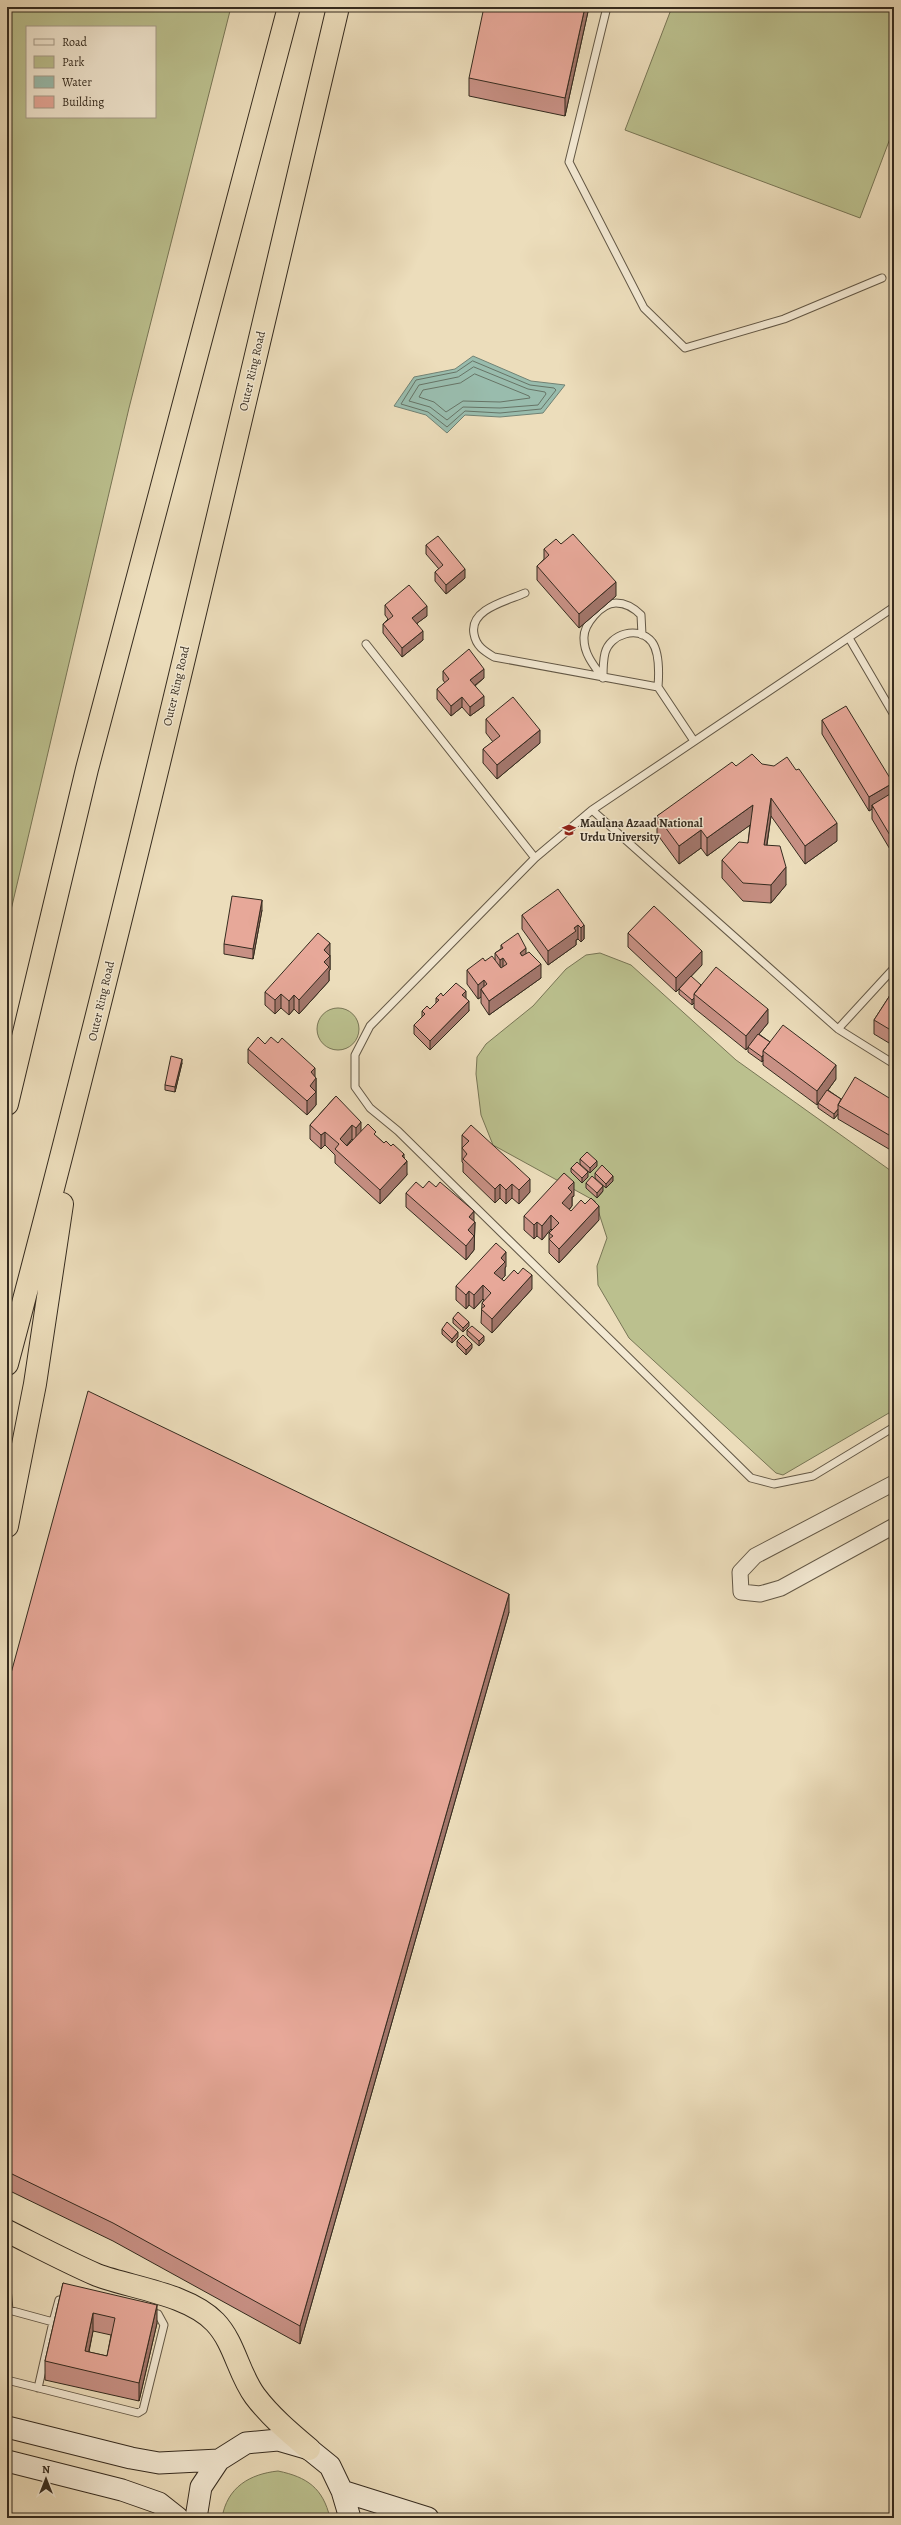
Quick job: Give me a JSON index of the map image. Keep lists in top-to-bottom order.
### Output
{
  "streets": {
    "highway": ["Outer Ring Road"]
  },
  "places": {
    "school or university": ["Maulana Azaad National Urdu University"]
  },
  "legend": [
    "Road",
    "Park",
    "Water",
    "Building"
  ],
  "north": "top"
}
